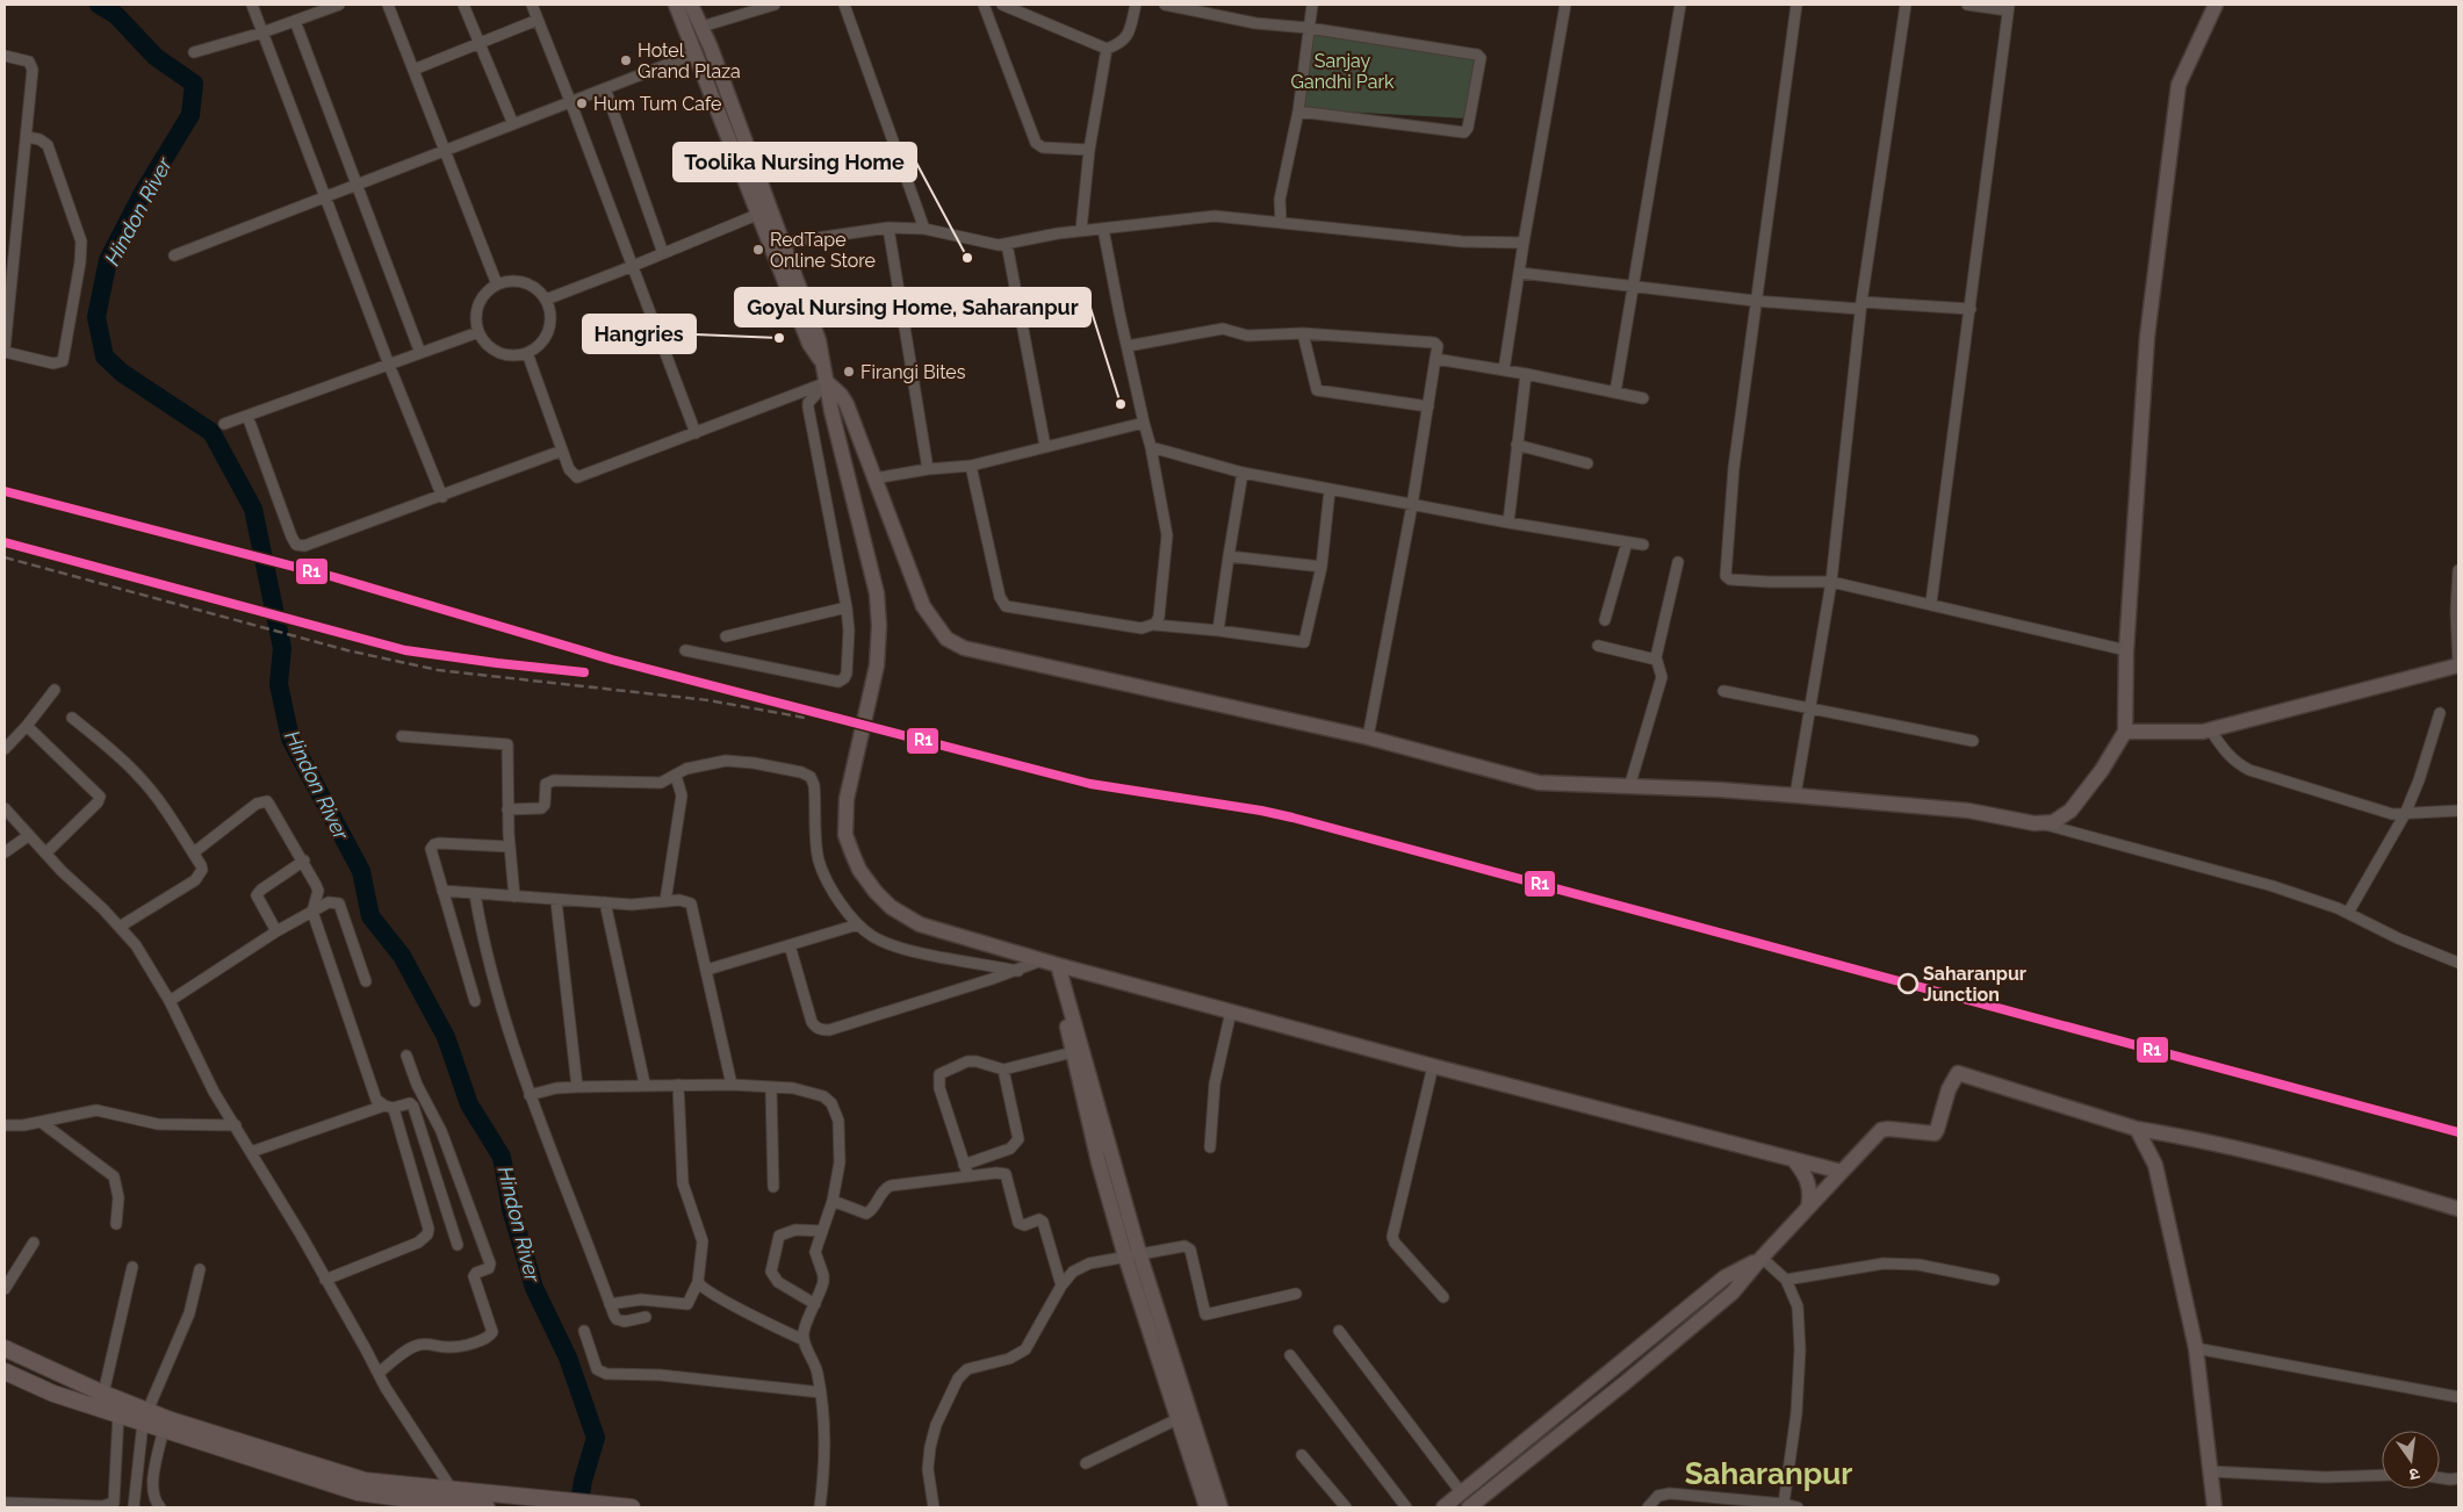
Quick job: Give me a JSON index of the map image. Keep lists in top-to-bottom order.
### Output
{
  "districts": ["Saharanpur"],
  "water": ["Hindon River"],
  "parks": ["Sanjay Gandhi Park"],
  "places": [
    "Hotel Grand Plaza",
    "Hum Tum Cafe",
    "RedTape Online Store",
    "Toolika Nursing Home",
    "Hangries",
    "Firangi Bites",
    "Goyal Nursing Home, Saharanpur",
    "Saharanpur Junction"
  ],
  "lines": ["transit line R1"],
  "north": "bottom"
}
